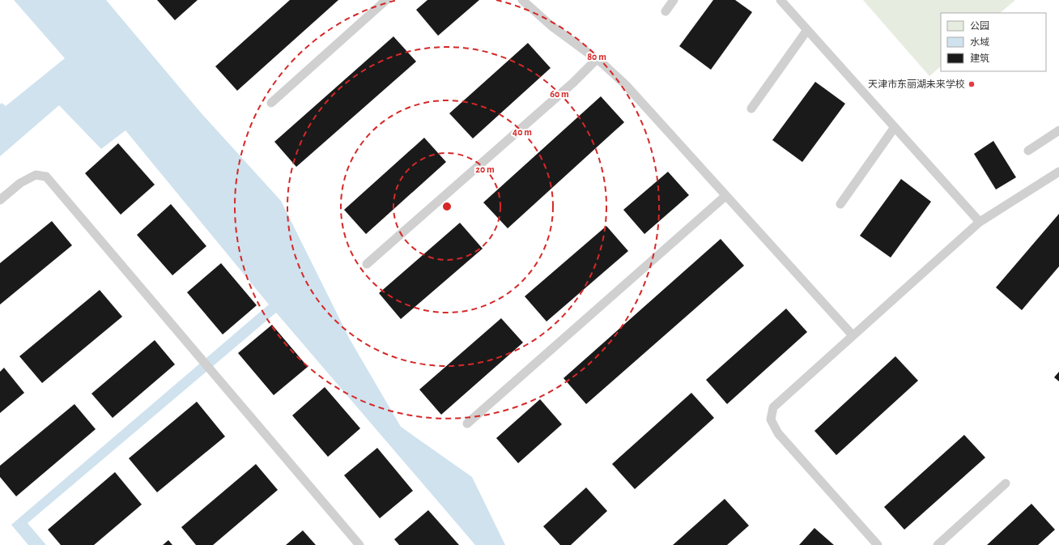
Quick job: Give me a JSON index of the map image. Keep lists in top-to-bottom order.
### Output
{
  "places": ["天津市东丽湖未来学校"],
  "legend": ["公园", "水域", "建筑"],
  "rings": [
    "80 m",
    "60 m",
    "40 m",
    "20 m"
  ]
}
